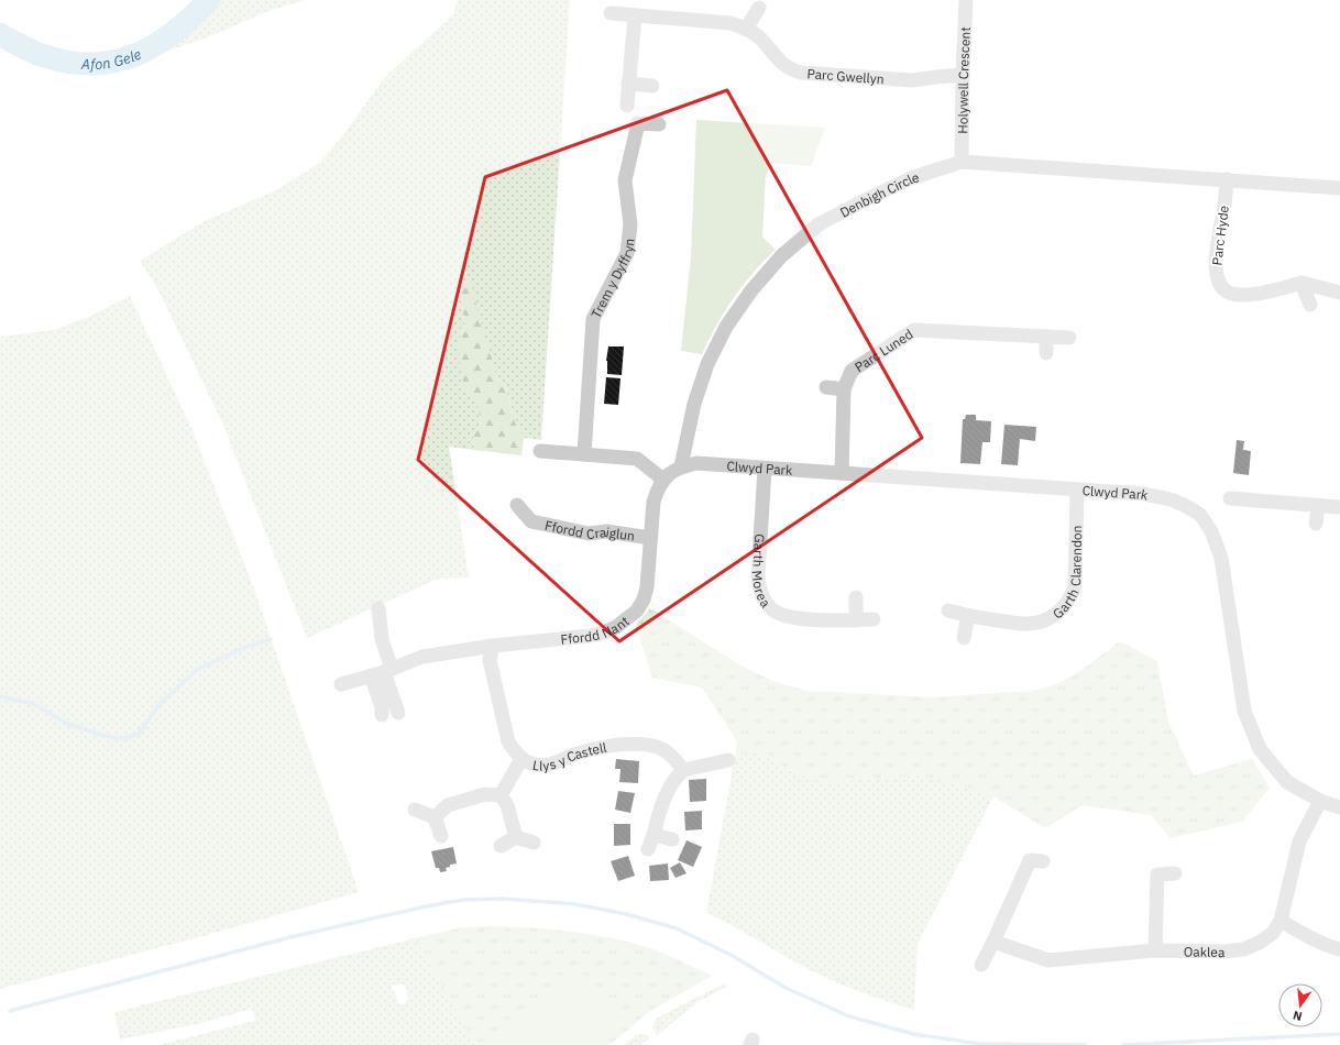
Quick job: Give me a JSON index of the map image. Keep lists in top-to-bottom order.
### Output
{
  "streets": {
    "street": [
      "Parc Gwellyn",
      "Holywell Crescent",
      "Denbigh Circle",
      "Parc Hyde",
      "Trem y Dyffryn",
      "Parc Luned",
      "Clwyd Park",
      "Ffordd Craiglun",
      "Garth Morea",
      "Garth Clarendon",
      "Ffordd Nant",
      "Llys y Castell",
      "Oaklea"
    ]
  },
  "crossings": [
    ["Parc Gwellyn", "Holywell Crescent"],
    ["Holywell Crescent", "Denbigh Circle"],
    ["Denbigh Circle", "Parc Hyde"],
    ["Denbigh Circle", "Clwyd Park"],
    ["Denbigh Circle", "Ffordd Nant"],
    ["Parc Luned", "Clwyd Park"],
    ["Clwyd Park", "Garth Morea"],
    ["Clwyd Park", "Garth Clarendon"],
    ["Clwyd Park", "Ffordd Nant"],
    ["Clwyd Park", "Oaklea"],
    ["Ffordd Craiglun", "Ffordd Nant"],
    ["Ffordd Nant", "Llys y Castell"]
  ],
  "water": ["Afon Gele"],
  "north": "bottom"
}
